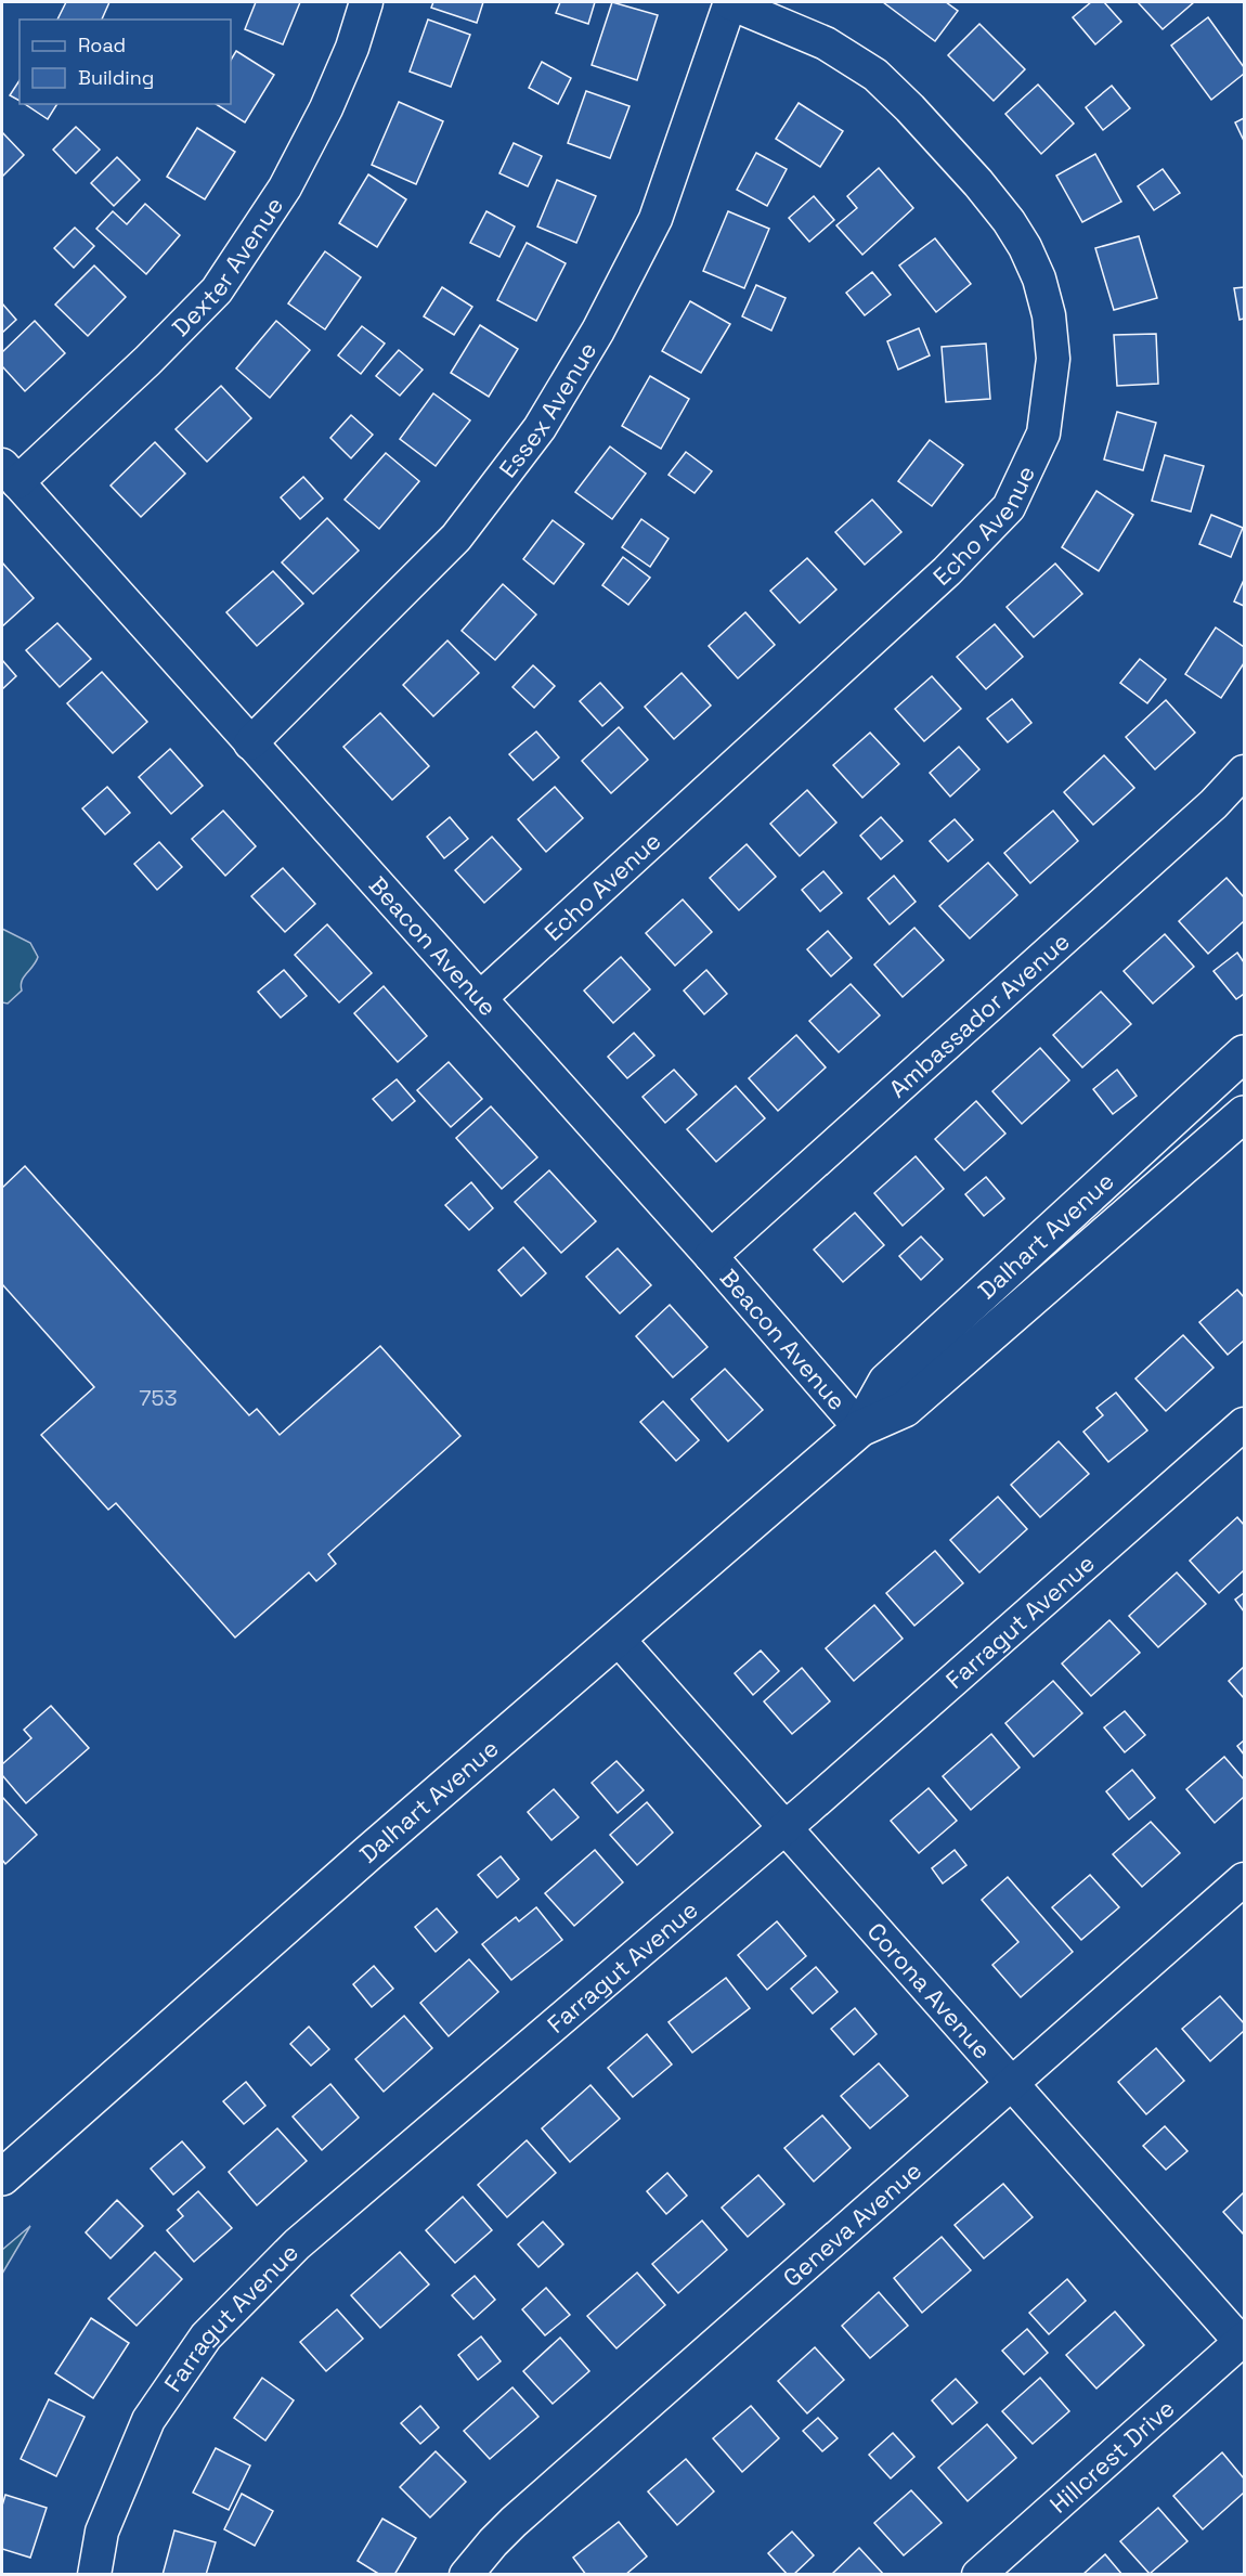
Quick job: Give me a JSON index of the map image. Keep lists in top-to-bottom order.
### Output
{
  "streets": {
    "main road": ["Dalhart Avenue"],
    "street": [
      "Dexter Avenue",
      "Essex Avenue",
      "Echo Avenue",
      "Beacon Avenue",
      "Ambassador Avenue",
      "Farragut Avenue",
      "Corona Avenue",
      "Geneva Avenue",
      "Hillcrest Drive"
    ]
  },
  "crossings": [
    ["Dexter Avenue", "Beacon Avenue"],
    ["Essex Avenue", "Echo Avenue"],
    ["Essex Avenue", "Beacon Avenue"],
    ["Echo Avenue", "Beacon Avenue"],
    ["Beacon Avenue", "Ambassador Avenue"],
    ["Beacon Avenue", "Dalhart Avenue"],
    ["Dalhart Avenue", "Corona Avenue"],
    ["Farragut Avenue", "Corona Avenue"],
    ["Corona Avenue", "Geneva Avenue"],
    ["Corona Avenue", "Hillcrest Drive"]
  ],
  "house_numbers": ["753"],
  "legend": ["Road", "Building"]
}
